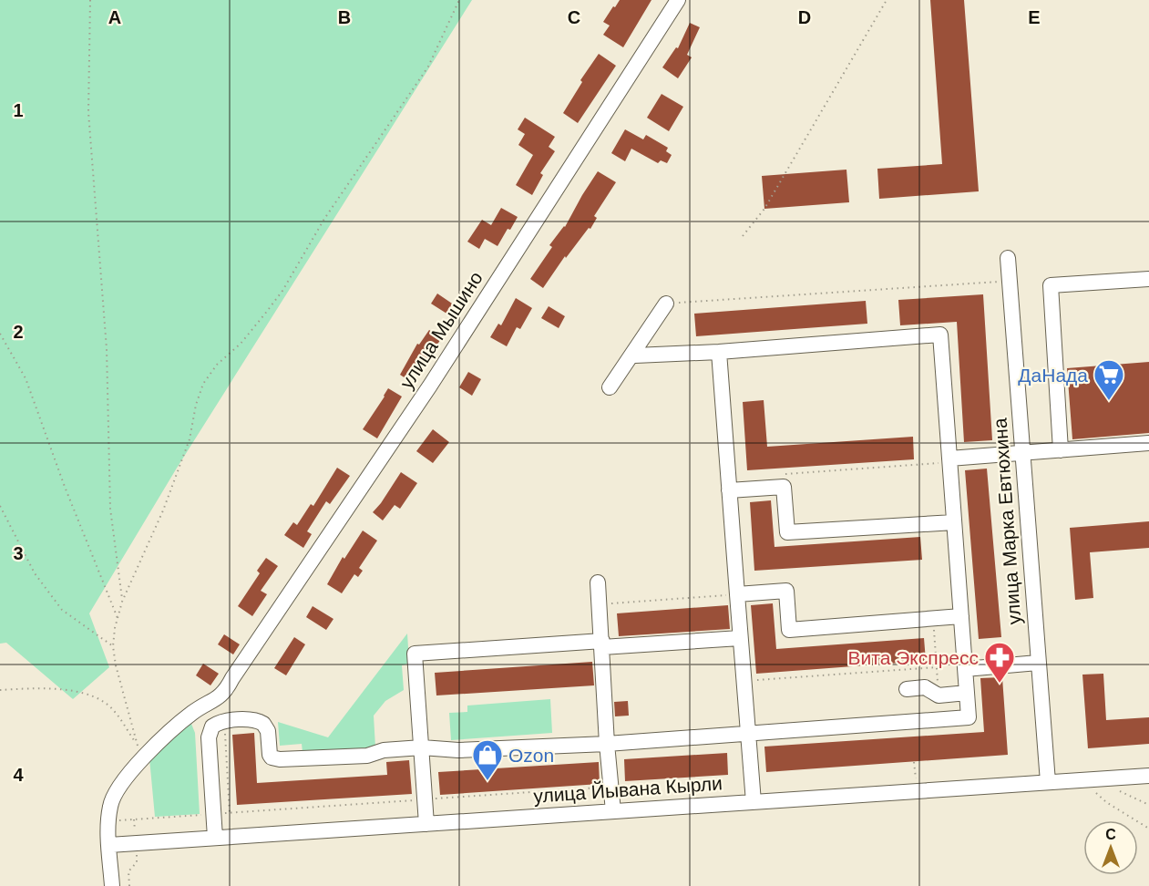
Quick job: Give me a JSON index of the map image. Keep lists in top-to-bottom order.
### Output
{
  "streets": {
    "street": ["улица Мышино", "улица Марка Евтюхина", "улица Йывана Кырли"]
  },
  "crossings": [
    ["улица Мышино", "улица Йывана Кырли"],
    ["улица Марка Евтюхина", "улица Йывана Кырли"]
  ],
  "places": {
    "supermarket": ["ДаНада"],
    "pharmacy": ["Вита Экспресс"],
    "shop": ["Ozon"]
  },
  "north": "top",
  "grid": {
    "columns": [
      "A",
      "B",
      "C",
      "D",
      "E"
    ],
    "rows": [
      "1",
      "2",
      "3",
      "4"
    ]
  }
}
